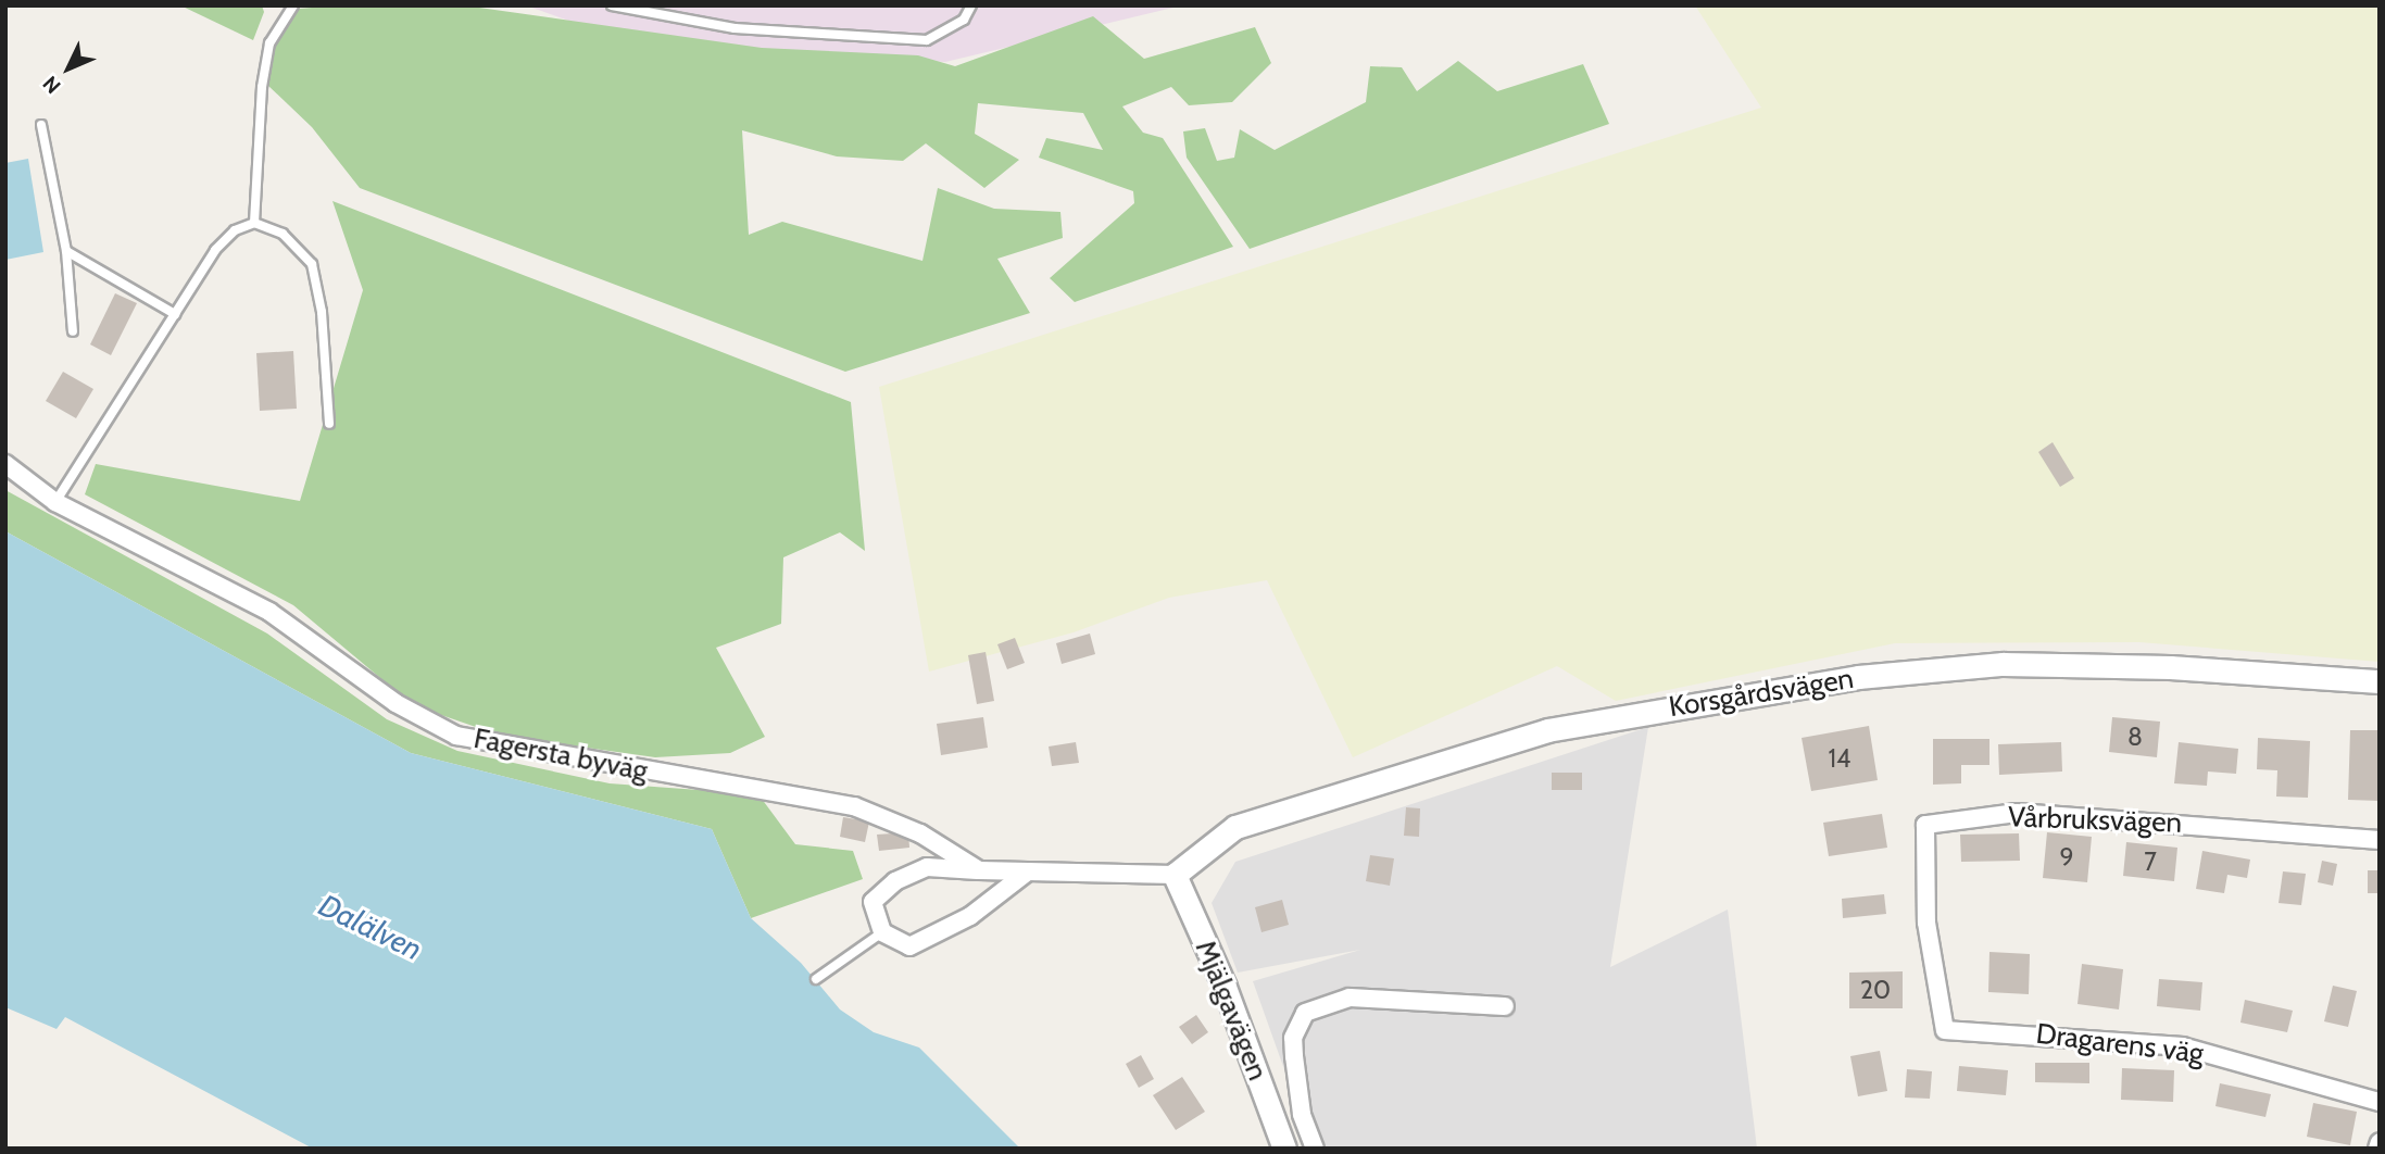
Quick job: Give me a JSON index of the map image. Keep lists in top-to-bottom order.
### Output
{
  "streets": {
    "street": [
      "Korsgårdsvägen",
      "Fagersta byväg",
      "Vårbruksvägen",
      "Mjälgavägen",
      "Dragarens väg"
    ]
  },
  "crossings": [
    ["Korsgårdsvägen", "Mjälgavägen"],
    ["Vårbruksvägen", "Dragarens väg"]
  ],
  "water": ["Dalälven"],
  "house_numbers": [
    "8",
    "14",
    "9",
    "7",
    "20"
  ],
  "north": "bottom left"
}
